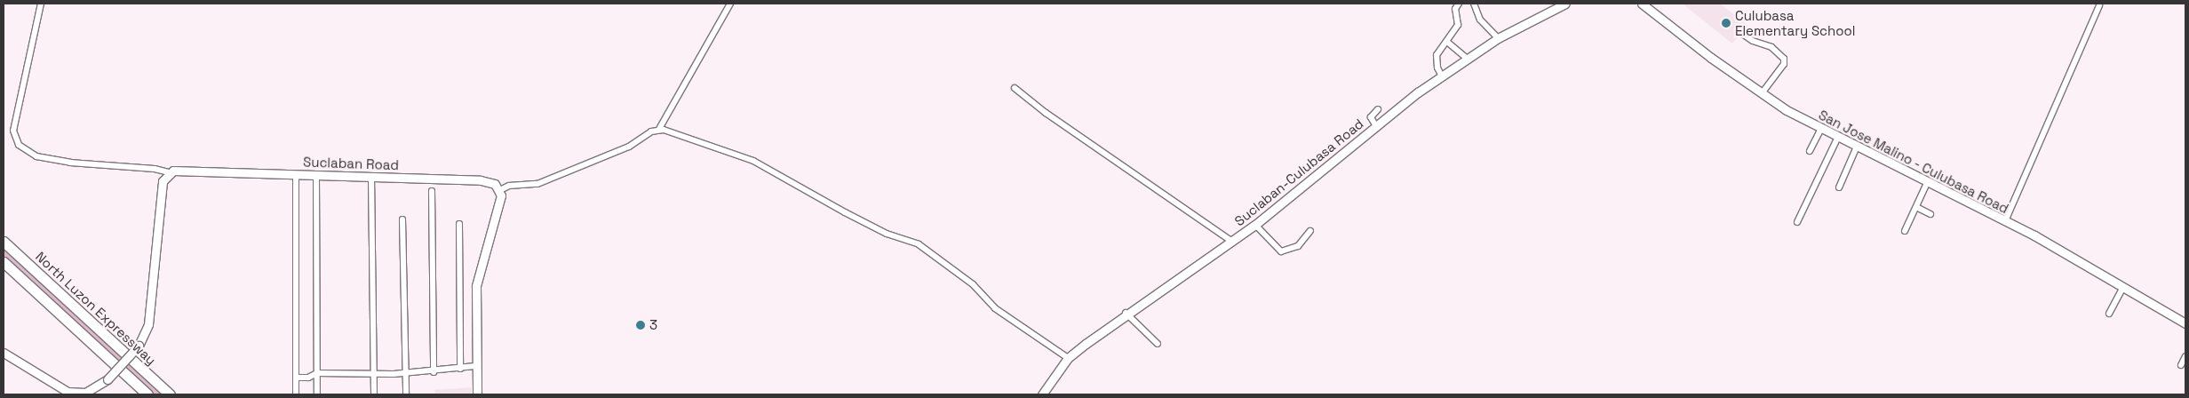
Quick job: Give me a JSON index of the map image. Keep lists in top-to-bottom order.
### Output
{
  "streets": {
    "highway": ["North Luzon Expressway"],
    "street": ["San Jose Malino - Culubasa Road", "Suclaban Road", "Suclaban-Culubasa Road"]
  },
  "places": ["Culubasa Elementary School", "3"]
}
